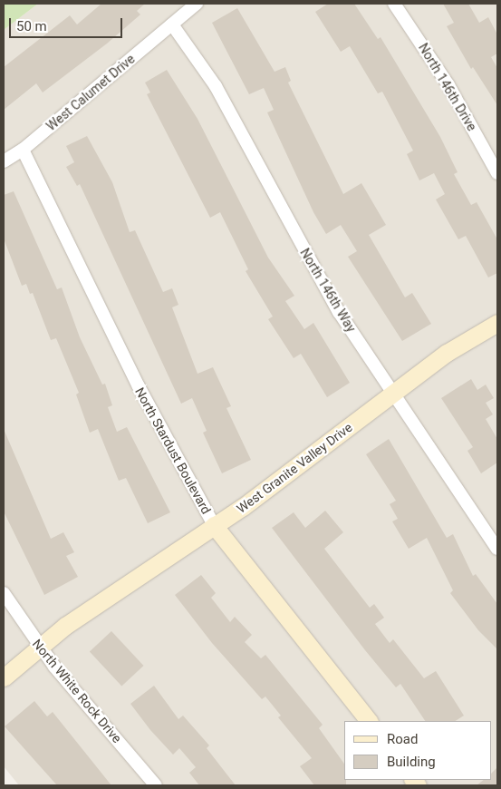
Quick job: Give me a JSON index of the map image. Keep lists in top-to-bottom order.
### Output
{
  "streets": {
    "street": [
      "North 146th Drive",
      "West Calumet Drive",
      "North 146th Way",
      "North Stardust Boulevard",
      "West Granite Valley Drive",
      "North White Rock Drive"
    ]
  },
  "crossings": [
    ["West Calumet Drive", "North 146th Way"],
    ["West Calumet Drive", "North Stardust Boulevard"],
    ["North 146th Way", "West Granite Valley Drive"],
    ["North Stardust Boulevard", "West Granite Valley Drive"],
    ["West Granite Valley Drive", "North White Rock Drive"]
  ],
  "legend": ["Road", "Building"],
  "scale_bar": "50 m"
}
